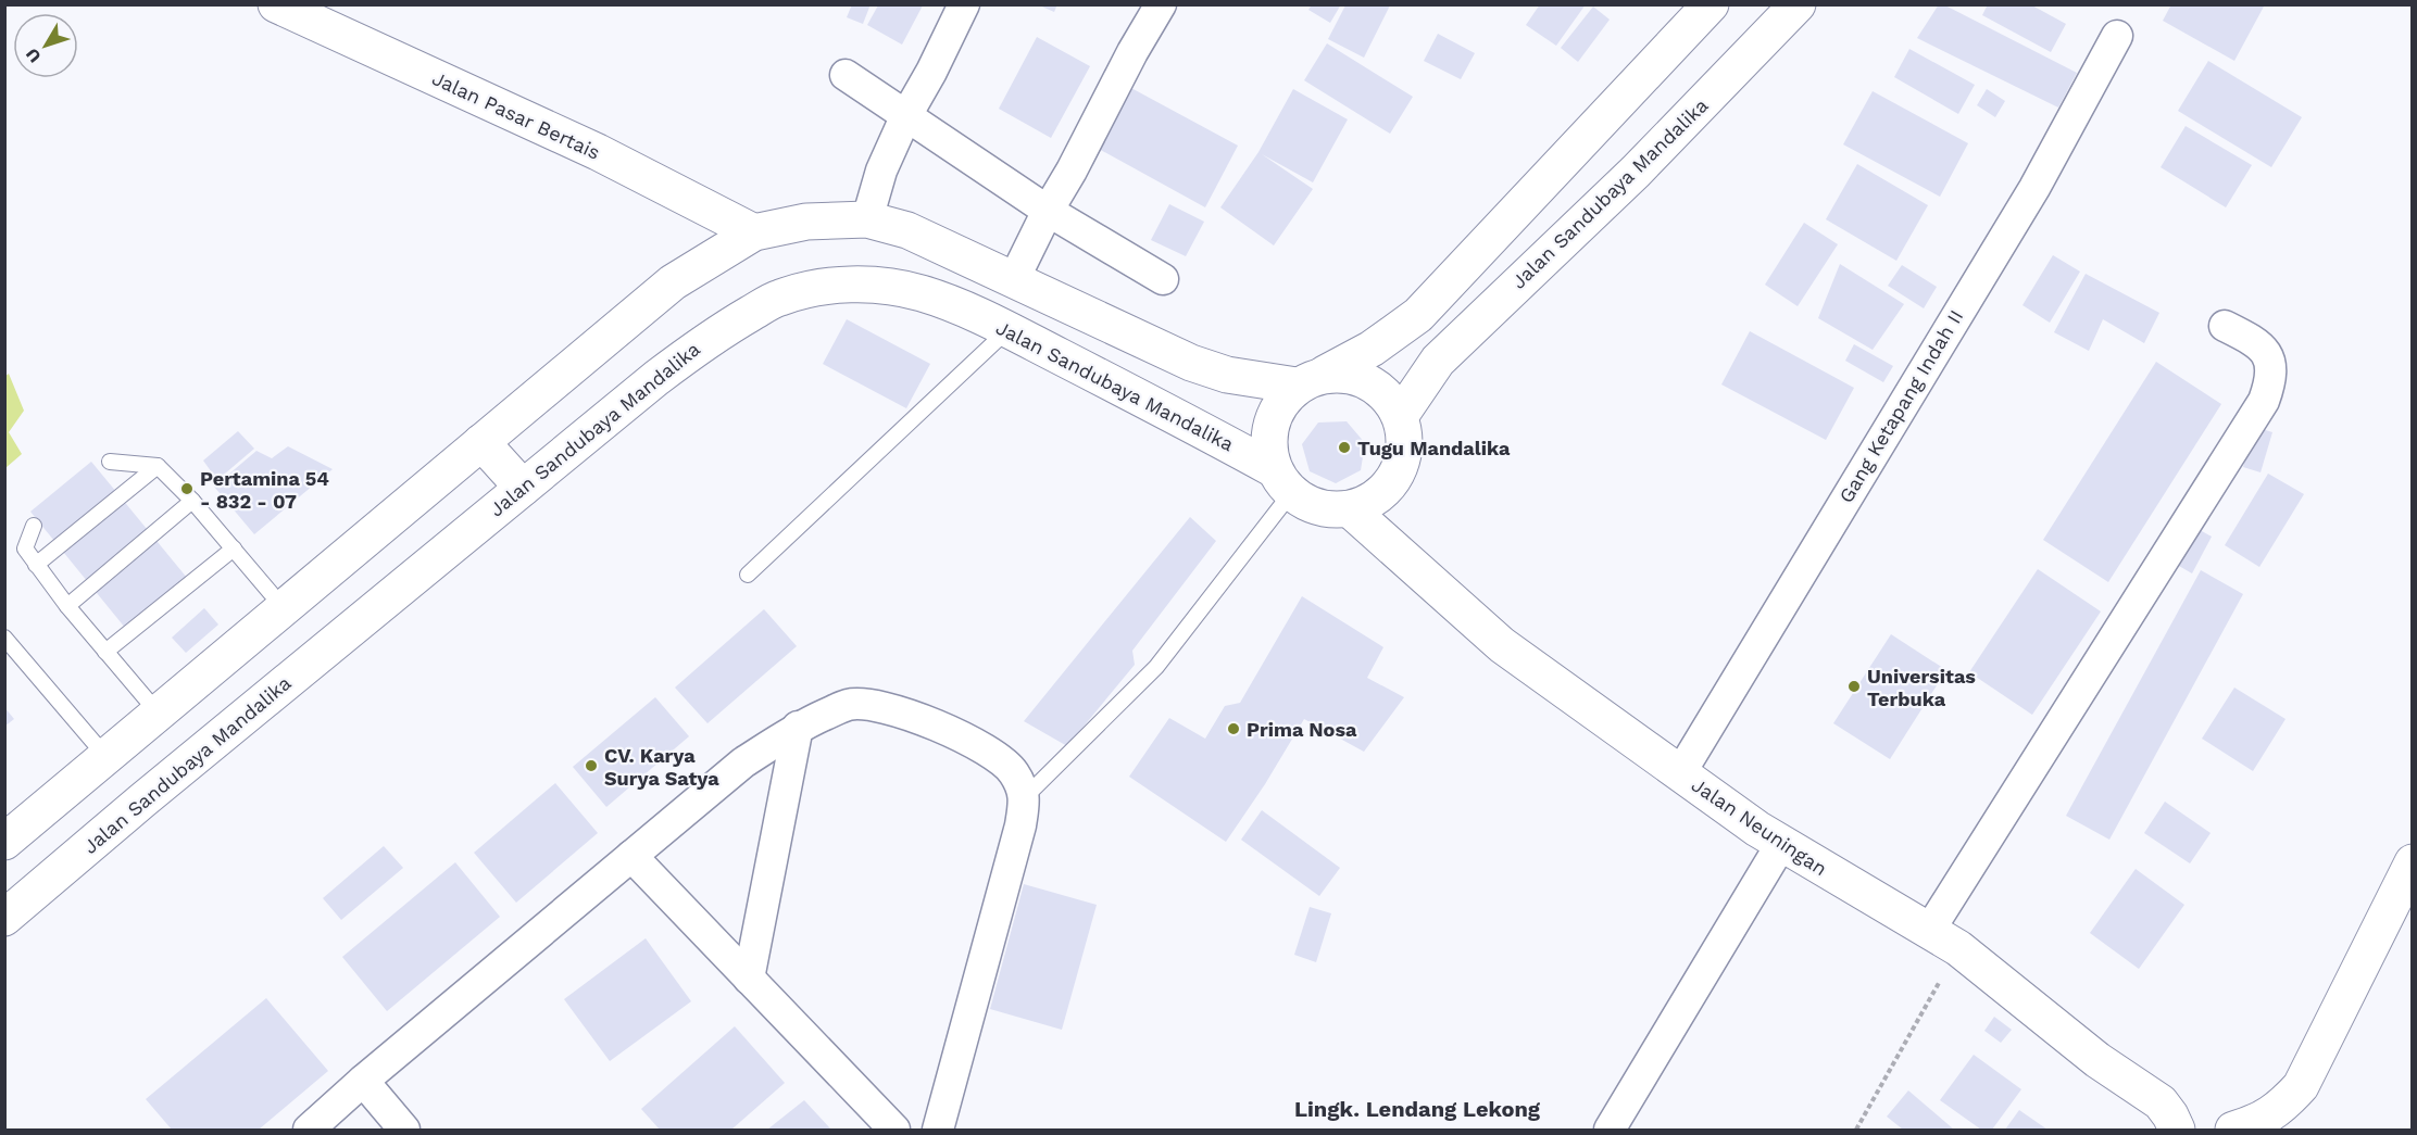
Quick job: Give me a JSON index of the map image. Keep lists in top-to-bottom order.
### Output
{
  "streets": {
    "main road": ["Jalan Pasar Bertais", "Jalan Sandubaya Mandalika", "Jalan Neuningan"],
    "street": ["Gang Ketapang Indah II"]
  },
  "crossings": [
    ["Jalan Sandubaya Mandalika", "Jalan Neuningan"],
    ["Gang Ketapang Indah II", "Jalan Neuningan"]
  ],
  "districts": ["Lingk. Lendang Lekong"],
  "places": [
    "Tugu Mandalika",
    "Pertamina 54 - 832 - 07",
    "Universitas Terbuka",
    "Prima Nosa",
    "CV. Karya Surya Satya"
  ],
  "north": "bottom left"
}
